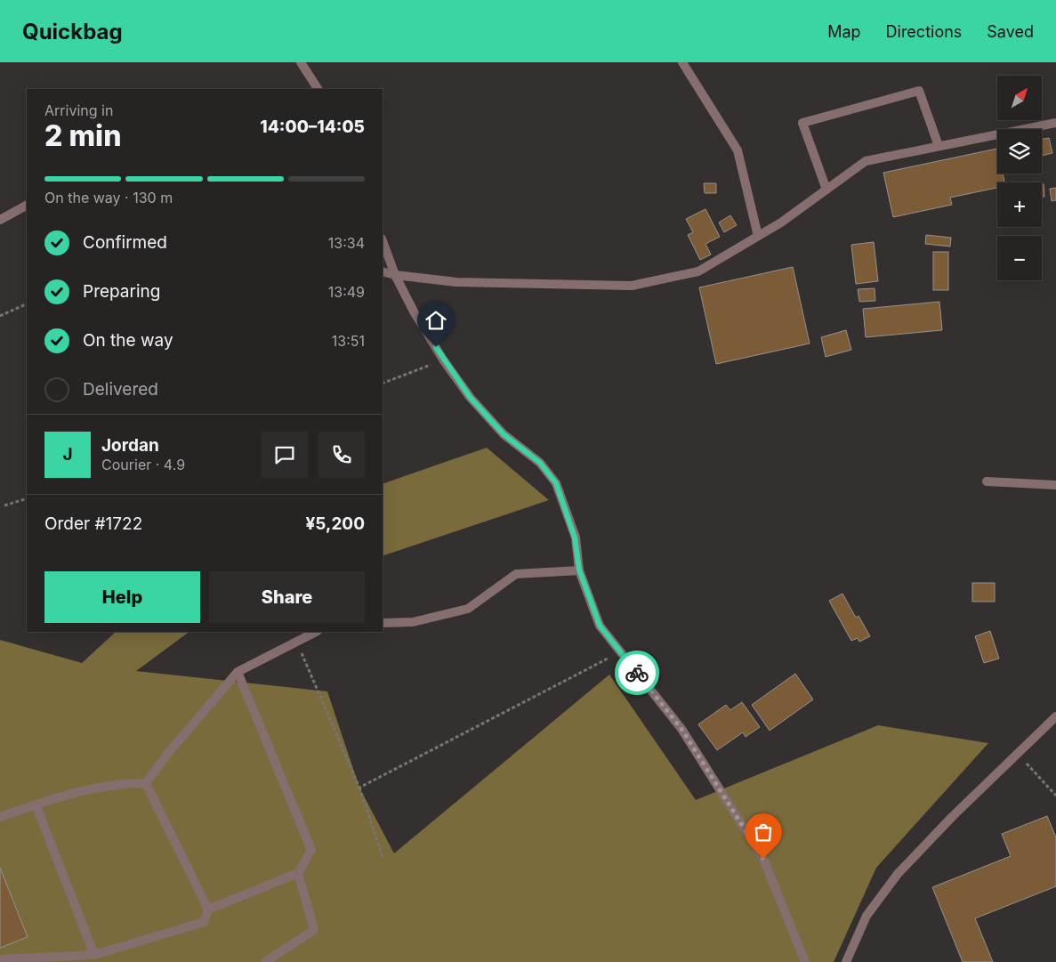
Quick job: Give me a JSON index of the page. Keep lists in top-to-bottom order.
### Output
{
  "north": "top right",
  "page": {
    "header": "Quickbag",
    "nav": ["Map", "Directions", "Saved"],
    "map_buttons": ["+", "−"],
    "heading": ["2 min", "Arriving in", "14:00–14:05"],
    "panel": [
      "Jordan",
      "Courier · 4.9",
      "Order #1722",
      "¥5,200"
    ],
    "bar": "On the way · 130 m",
    "list": [
      ["Confirmed", "13:34"],
      ["Preparing", "13:49"],
      ["On the way", "13:51"],
      "Delivered"
    ],
    "round": "J",
    "buttons": ["Help", "Share"]
  }
}
